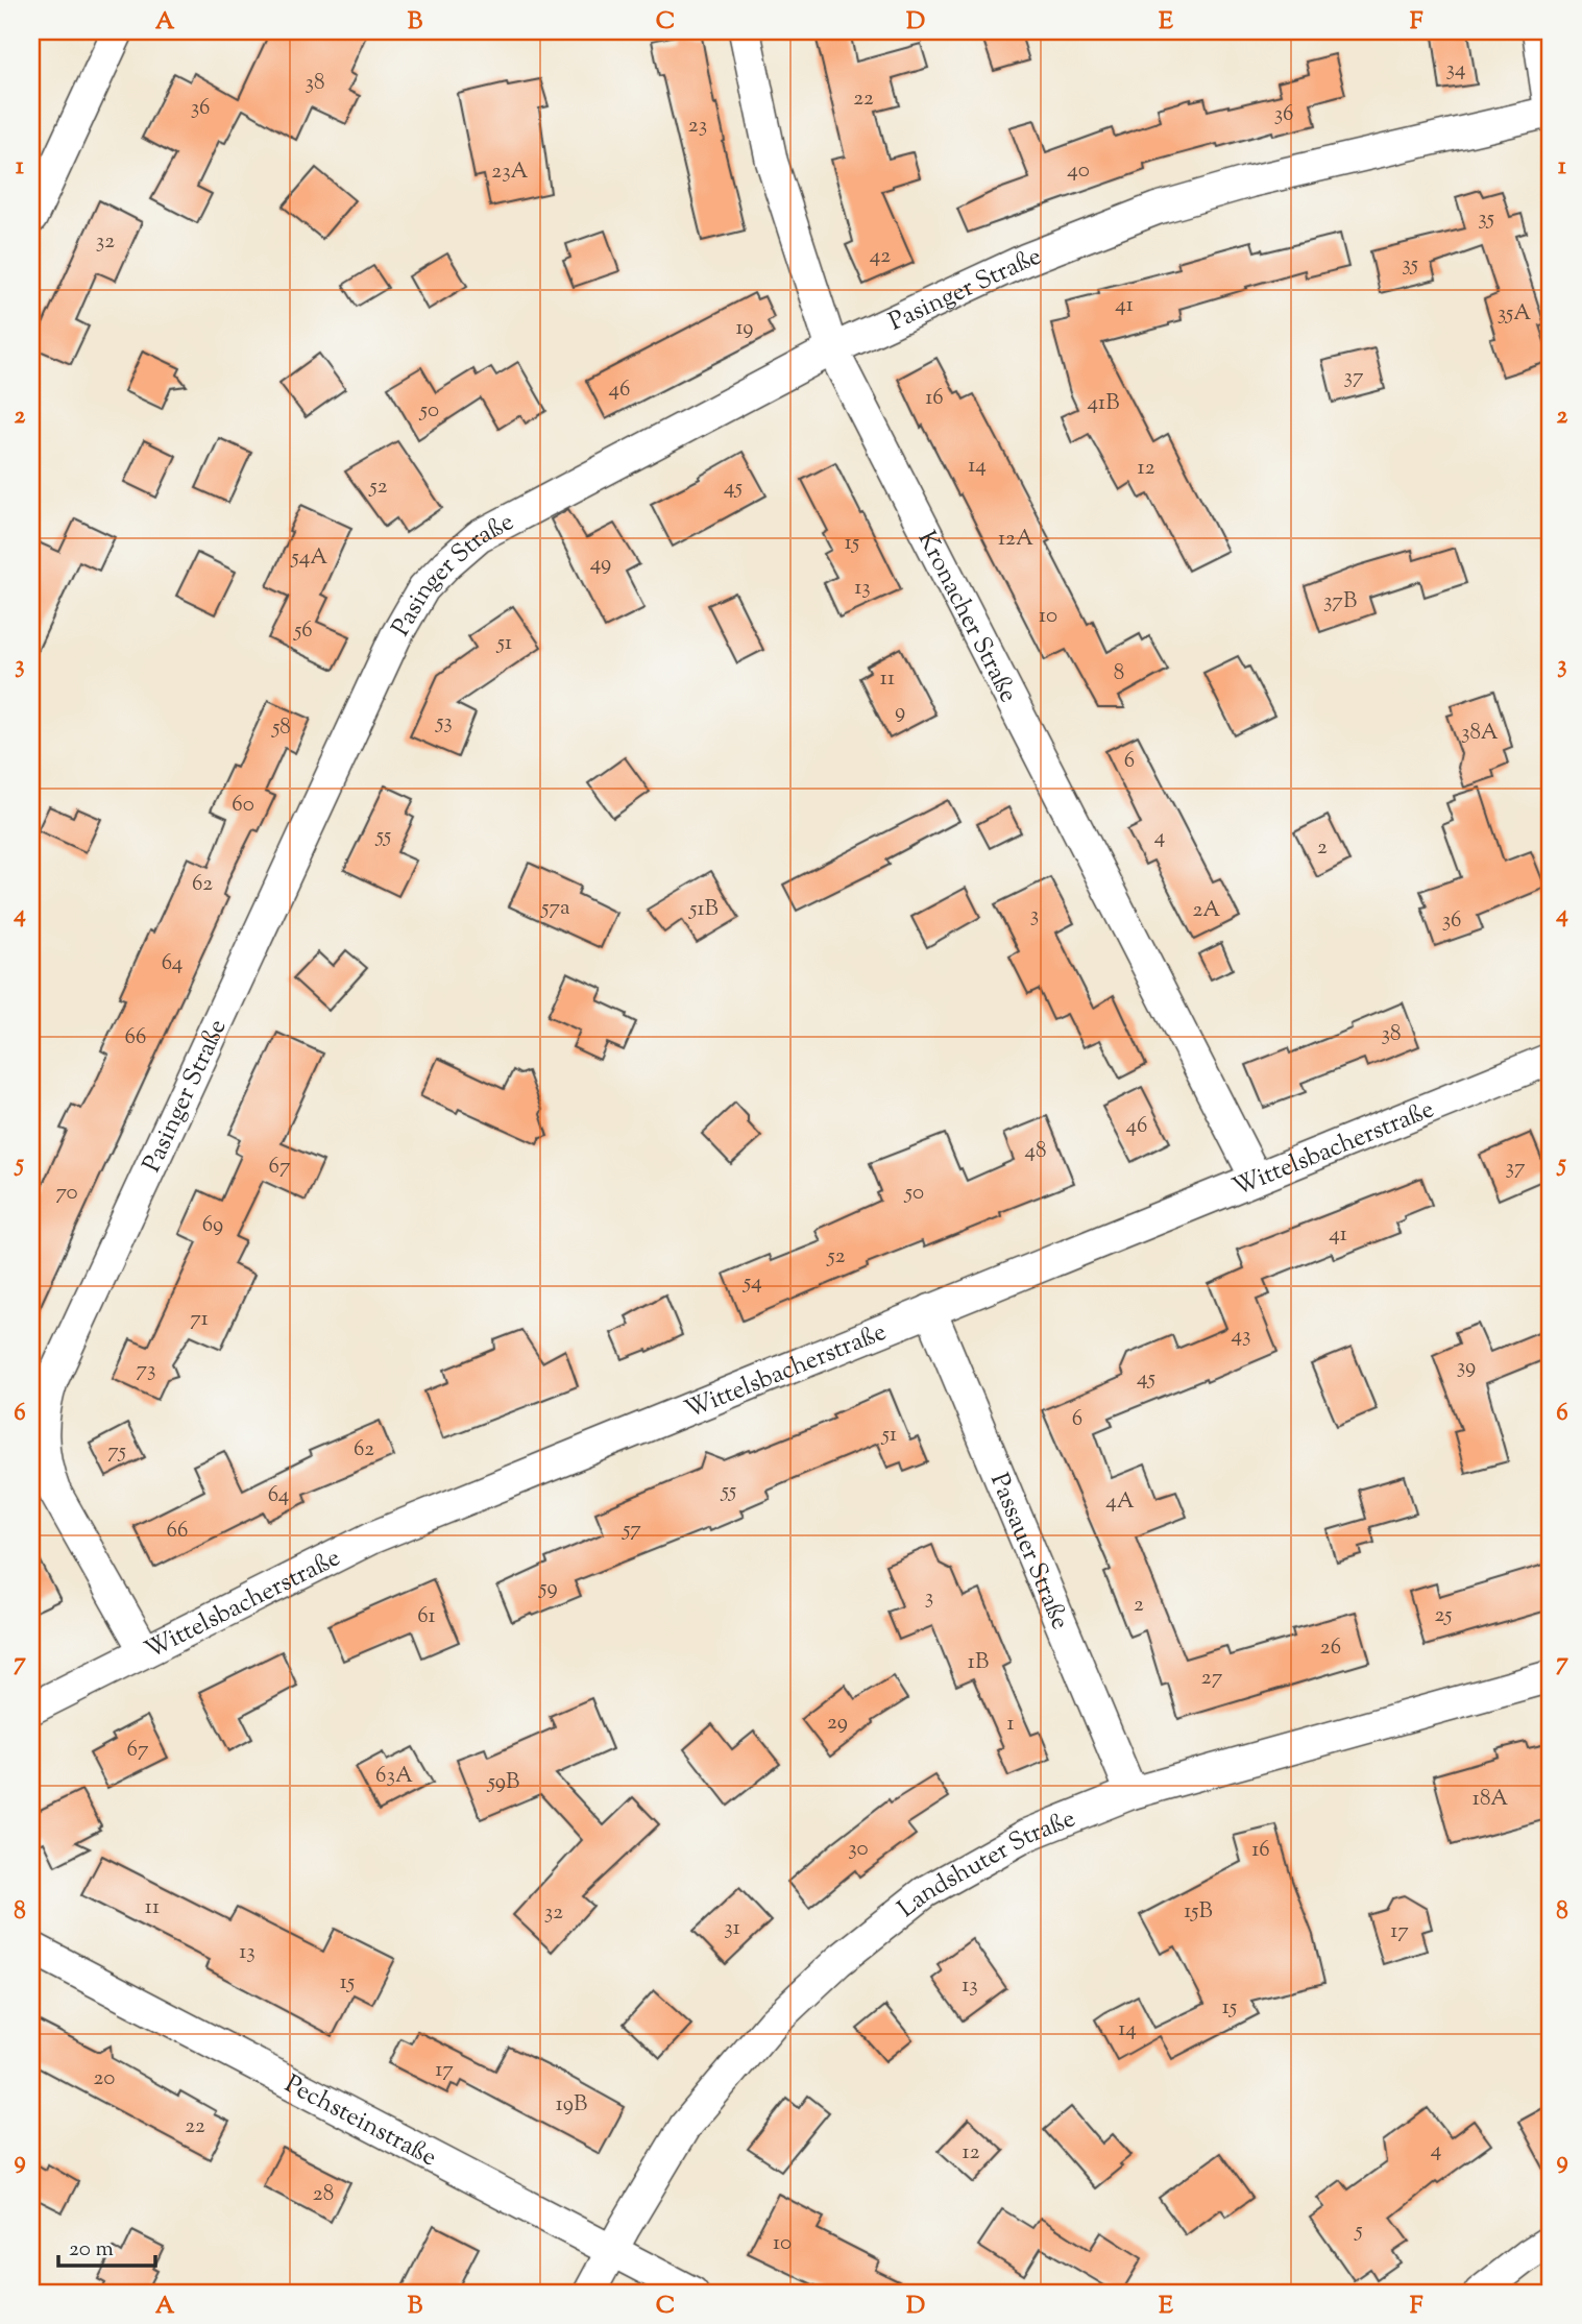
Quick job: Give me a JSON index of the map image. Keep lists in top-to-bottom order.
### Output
{
  "streets": {
    "street": [
      "Pasinger Straße",
      "Kronacher Straße",
      "Wittelsbacherstraße",
      "Passauer Straße",
      "Landshuter Straße",
      "Pechsteinstraße"
    ]
  },
  "crossings": [
    ["Pasinger Straße", "Kronacher Straße"],
    ["Pasinger Straße", "Wittelsbacherstraße"],
    ["Kronacher Straße", "Wittelsbacherstraße"],
    ["Wittelsbacherstraße", "Passauer Straße"],
    ["Passauer Straße", "Landshuter Straße"],
    ["Landshuter Straße", "Pechsteinstraße"]
  ],
  "house_numbers": [
    "34",
    "38",
    "22",
    "36",
    "36",
    "23",
    "40",
    "23A",
    "35",
    "32",
    "42",
    "35",
    "41",
    "35A",
    "19",
    "37",
    "46",
    "16",
    "41B",
    "50",
    "14",
    "12",
    "52",
    "45",
    "12A",
    "15",
    "54A",
    "49",
    "13",
    "37B",
    "10",
    "56",
    "51",
    "8",
    "11",
    "9",
    "53",
    "58",
    "38A",
    "6",
    "60",
    "55",
    "4",
    "2",
    "62",
    "57a",
    "51B",
    "2A",
    "3",
    "36",
    "64",
    "38",
    "66",
    "46",
    "48",
    "67",
    "37",
    "70",
    "50",
    "69",
    "41",
    "52",
    "54",
    "71",
    "43",
    "39",
    "73",
    "45",
    "6",
    "51",
    "62",
    "75",
    "55",
    "64",
    "4A",
    "57",
    "66",
    "59",
    "3",
    "2",
    "25",
    "61",
    "26",
    "1B",
    "27",
    "29",
    "1",
    "67",
    "63A",
    "59B",
    "18A",
    "30",
    "16",
    "11",
    "15B",
    "32",
    "31",
    "17",
    "13",
    "15",
    "13",
    "15",
    "14",
    "17",
    "20",
    "19B",
    "22",
    "4",
    "12",
    "28",
    "5",
    "10"
  ],
  "scale_bar": "20 m",
  "grid": {
    "columns": [
      "A",
      "B",
      "C",
      "D",
      "E",
      "F"
    ],
    "rows": [
      "1",
      "2",
      "3",
      "4",
      "5",
      "6",
      "7",
      "8",
      "9"
    ]
  }
}
